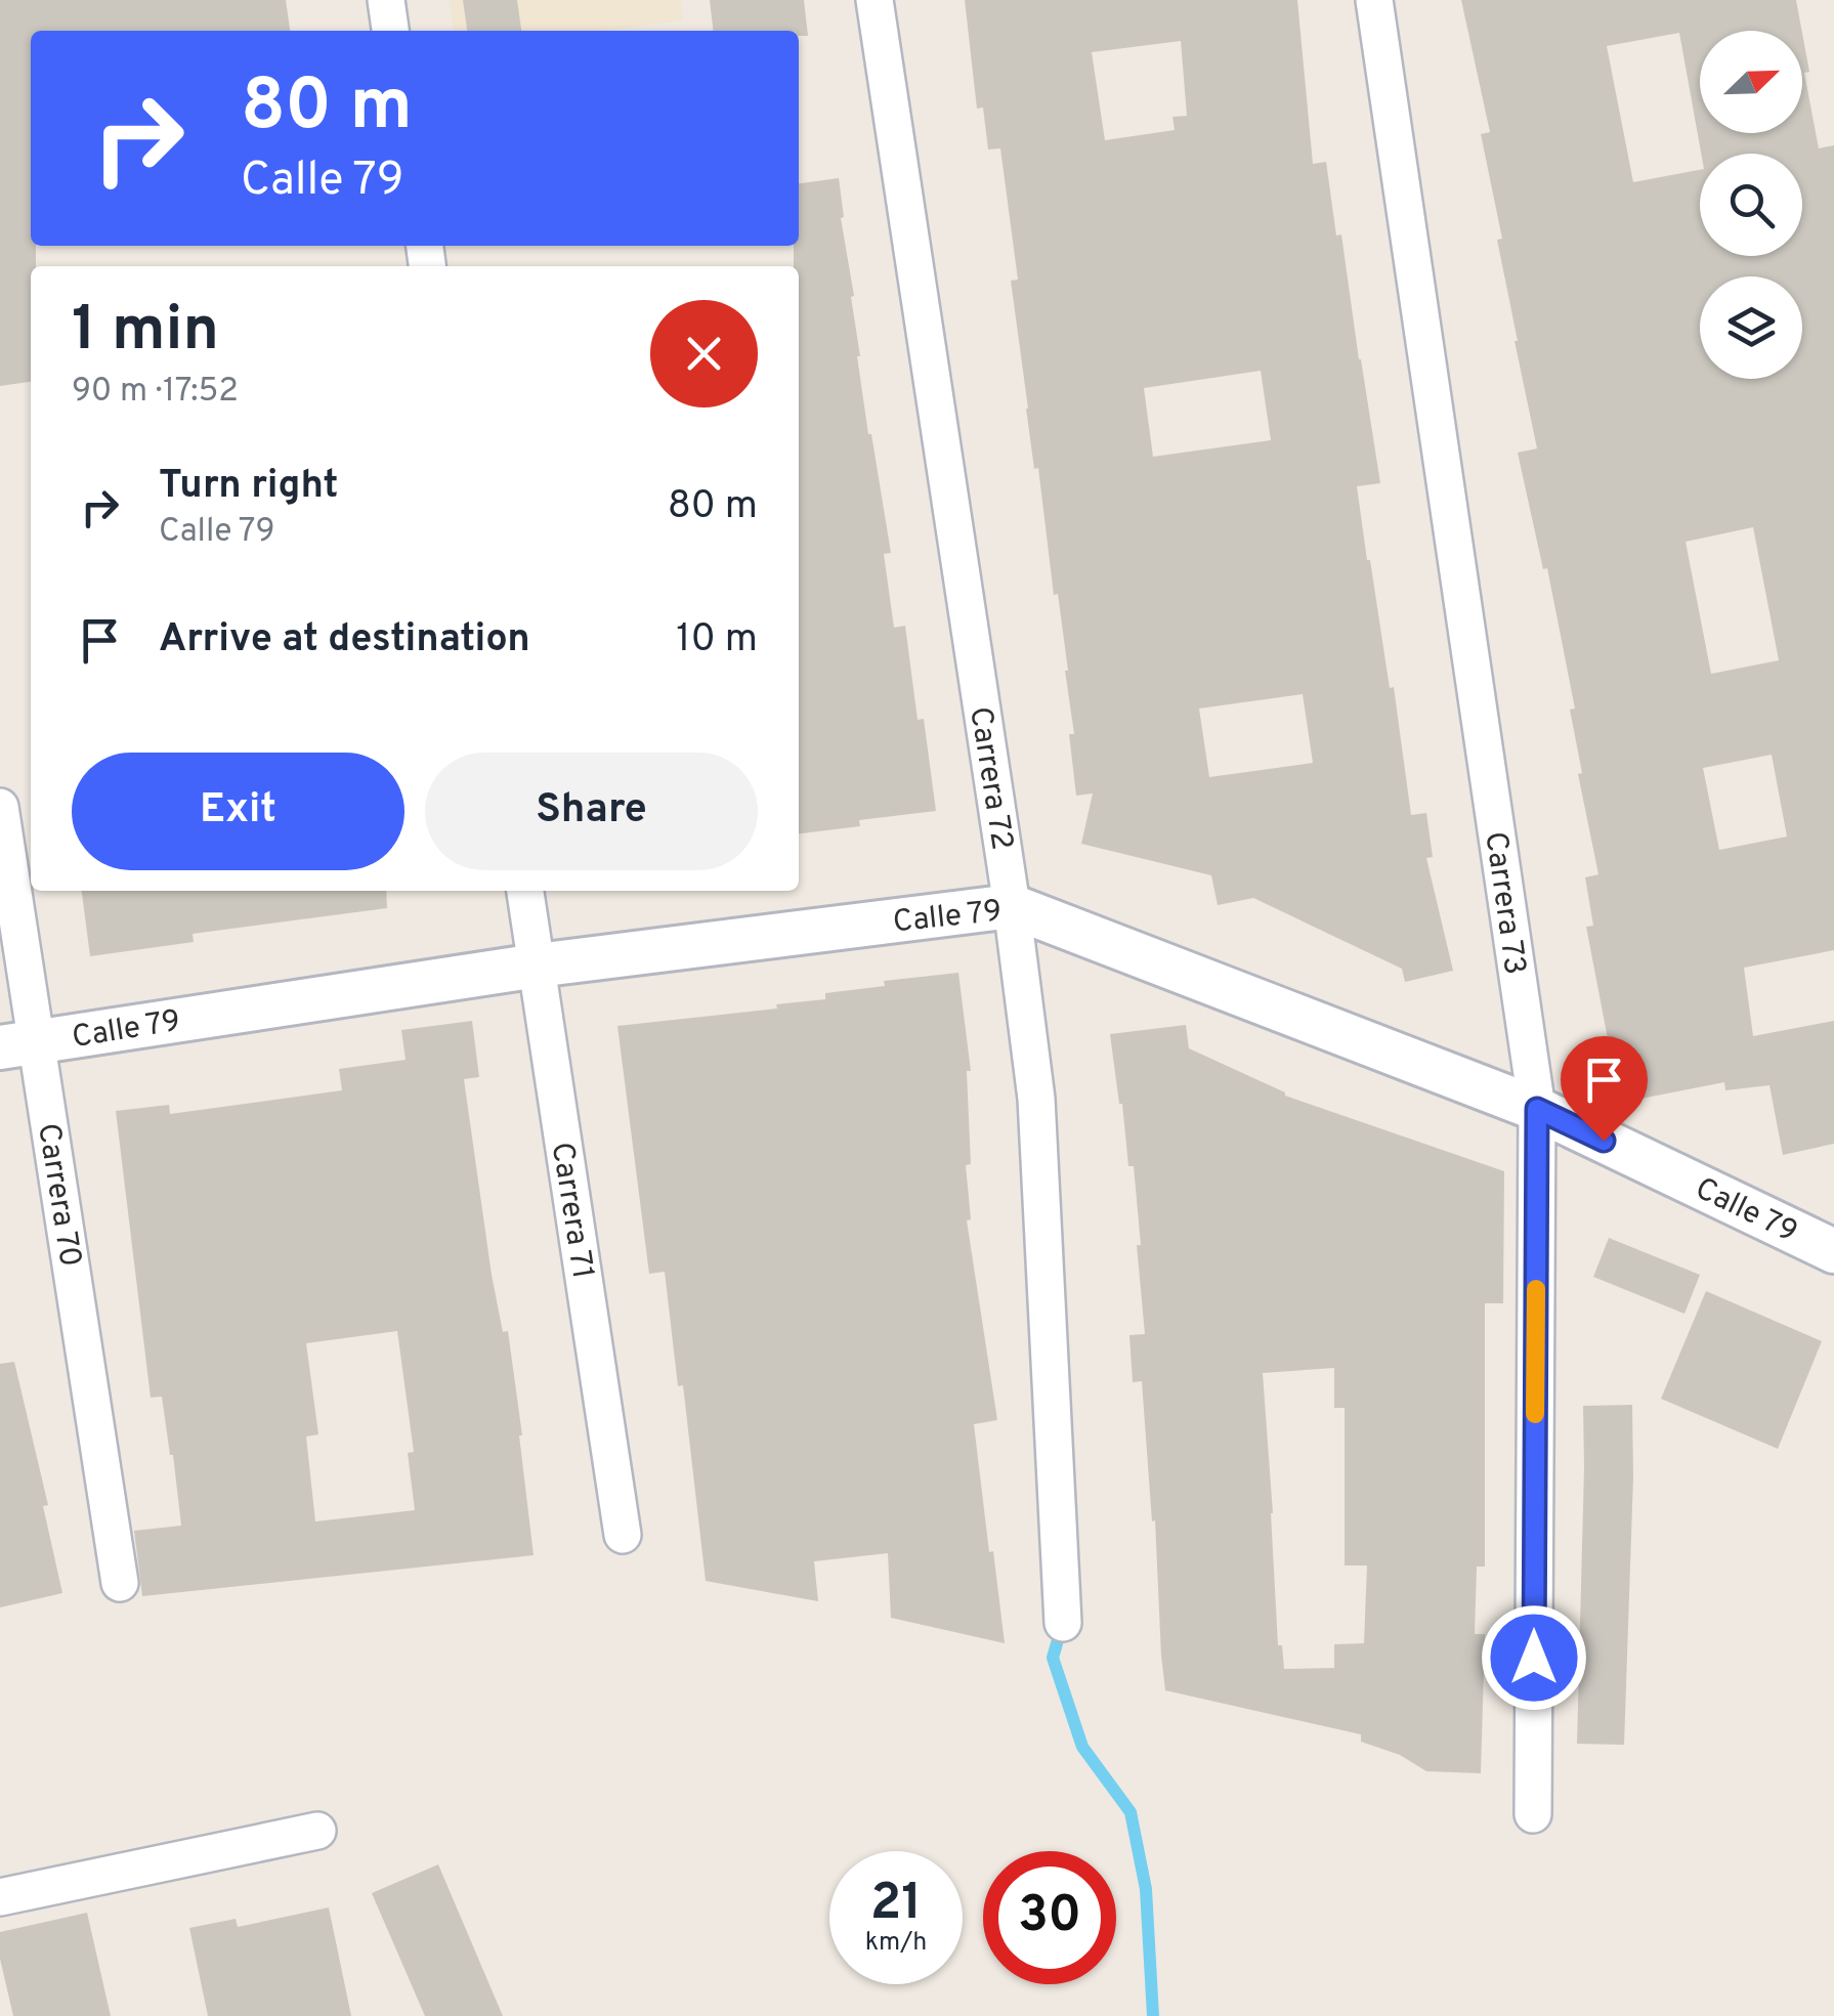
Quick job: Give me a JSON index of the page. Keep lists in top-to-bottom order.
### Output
{
  "streets": {
    "street": [
      "Carrera 72",
      "Carrera 73",
      "Calle 79",
      "Carrera 70",
      "Carrera 71"
    ]
  },
  "crossings": [
    ["Carrera 72", "Calle 79"],
    ["Carrera 73", "Calle 79"],
    ["Calle 79", "Carrera 70"],
    ["Calle 79", "Carrera 71"]
  ],
  "north": "top right",
  "page": {
    "turn": ["80 m", "Calle 79"],
    "heading": ["1 min", "90 m · 17:52"],
    "list": [
      {
        "name": "Turn right",
        "note": "Calle 79",
        "value": "80 m"
      },
      {
        "name": "Arrive at destination",
        "value": "10 m"
      }
    ],
    "buttons": ["Exit", "Share"],
    "speed": "21 km/h",
    "limit": "30"
  }
}
